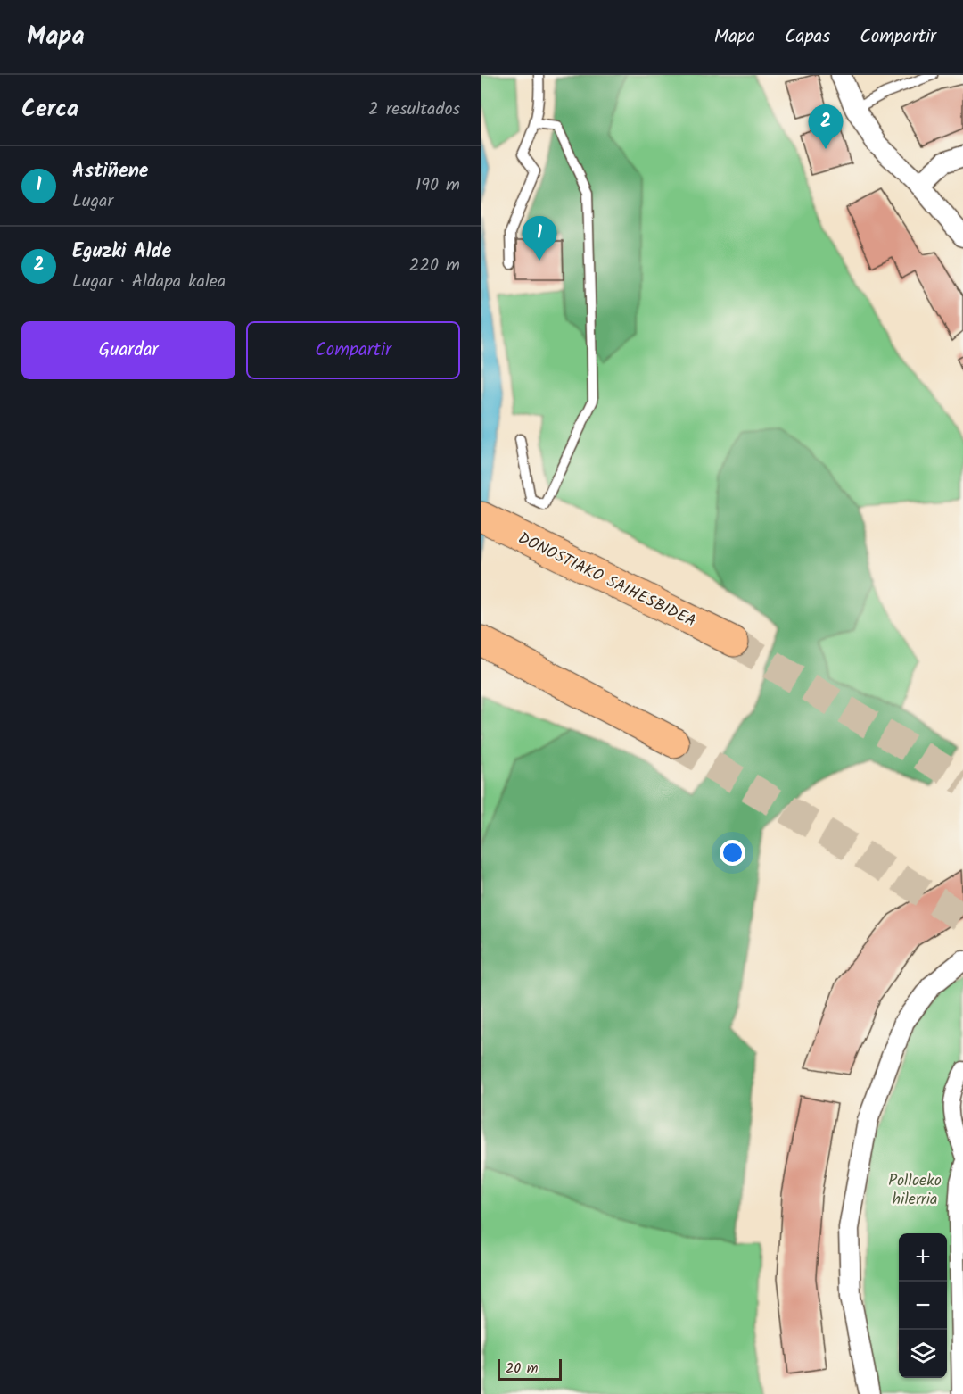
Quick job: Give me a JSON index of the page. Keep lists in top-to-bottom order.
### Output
{
  "streets": {
    "highway": ["DONOSTIAKO SAIHESBIDEA"]
  },
  "parks": ["Polloeko hilerria"],
  "scale_bar": "20 m",
  "page": {
    "header": "Mapa",
    "nav": ["Mapa", "Capas", "Compartir"],
    "heading": ["Cerca", "2 resultados"],
    "pins": ["2", "1"],
    "list": [
      {
        "mark": "1",
        "name": "Astiñene",
        "note": "Lugar",
        "value": "190 m"
      },
      {
        "mark": "2",
        "name": "Eguzki Alde",
        "note": "Lugar · Aldapa kalea",
        "value": "220 m"
      }
    ],
    "buttons": ["Guardar", "Compartir"],
    "map_buttons": ["+", "−"],
    "scale": "20 m"
  }
}
